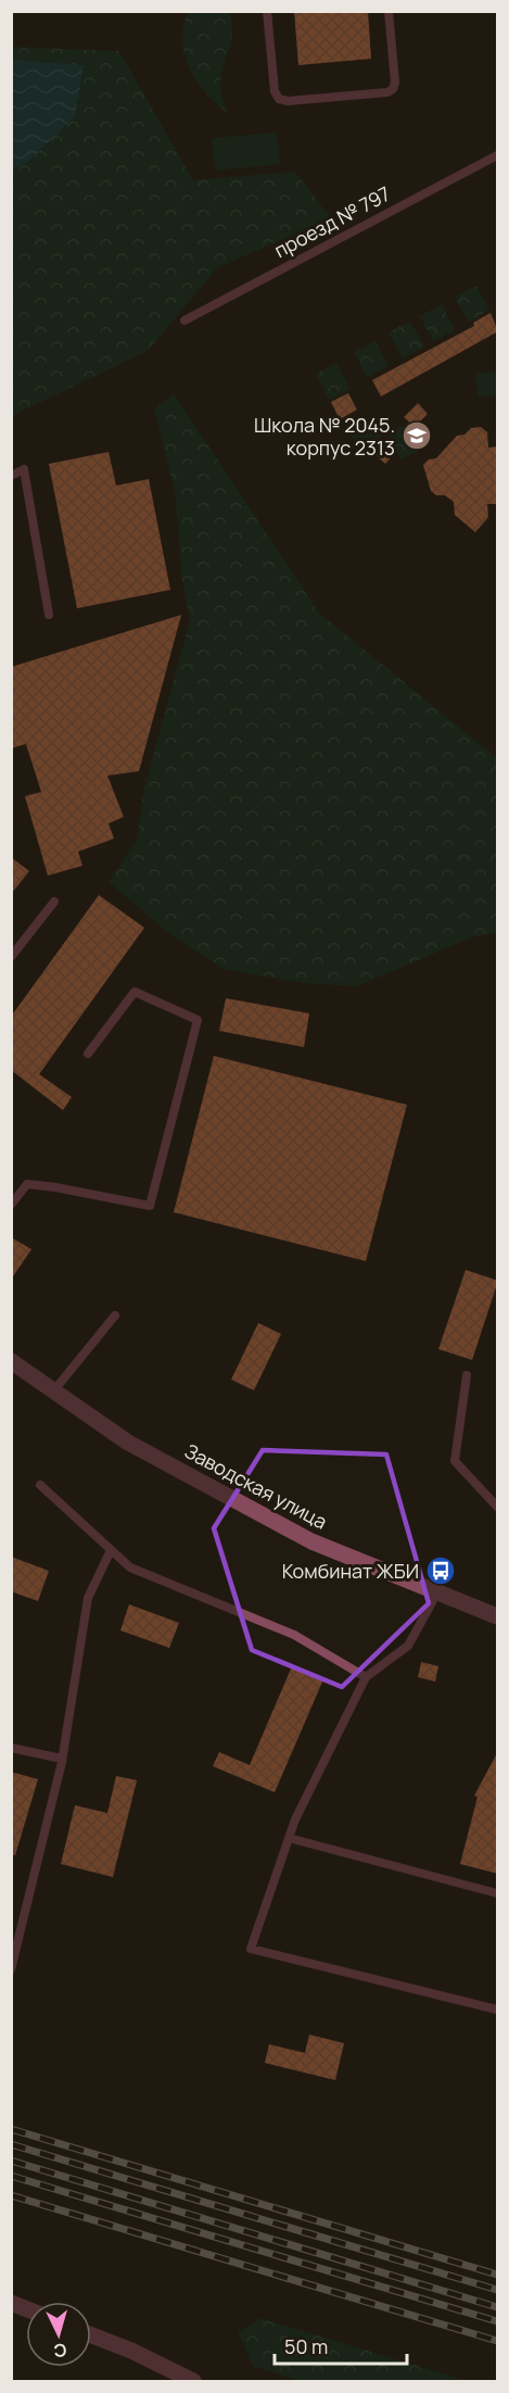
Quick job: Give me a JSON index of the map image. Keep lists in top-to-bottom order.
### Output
{
  "streets": {
    "street": ["Заводская улица"],
    "lane": ["проезд № 797"]
  },
  "places": {
    "school or university": ["Школа № 2045. корпус 2313"],
    "bus stop": ["Комбинат ЖБИ"]
  },
  "scale_bar": "50 m",
  "north": "bottom"
}
